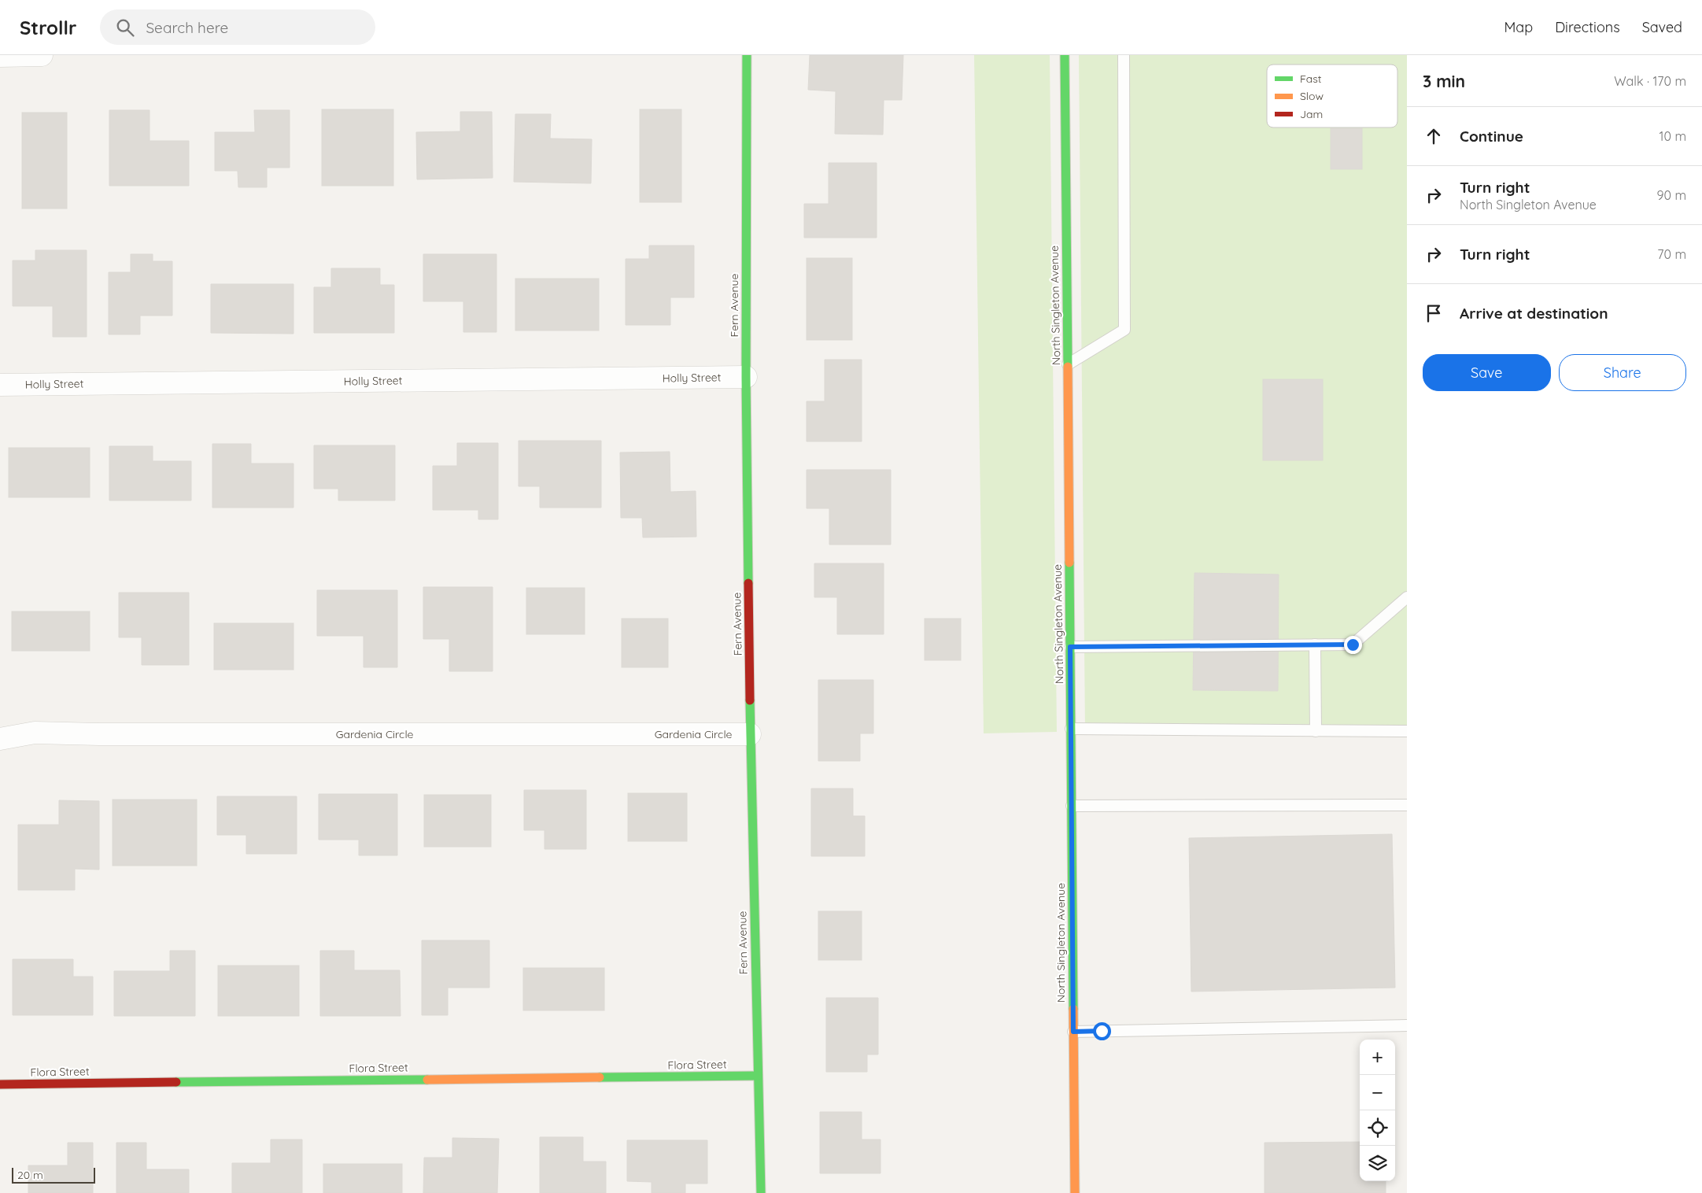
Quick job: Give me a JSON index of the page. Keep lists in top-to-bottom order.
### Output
{
  "streets": {
    "street": [
      "Fern Avenue",
      "North Singleton Avenue",
      "Holly Street",
      "Gardenia Circle",
      "Flora Street"
    ]
  },
  "crossings": [
    ["Fern Avenue", "Holly Street"],
    ["Fern Avenue", "Gardenia Circle"],
    ["Fern Avenue", "Flora Street"]
  ],
  "legend": ["Fast", "Slow", "Jam"],
  "scale_bar": "20 m",
  "page": {
    "header": "Strollr",
    "search": "Search here",
    "nav": ["Map", "Directions", "Saved"],
    "heading": ["3 min", "Walk · 170 m"],
    "list": [
      ["Continue", "10 m"],
      ["Turn right", "North Singleton Avenue", "90 m"],
      ["Turn right", "70 m"],
      "Arrive at destination"
    ],
    "buttons": ["Save", "Share"],
    "map_buttons": ["+", "−"],
    "scale": "20 m"
  }
}
